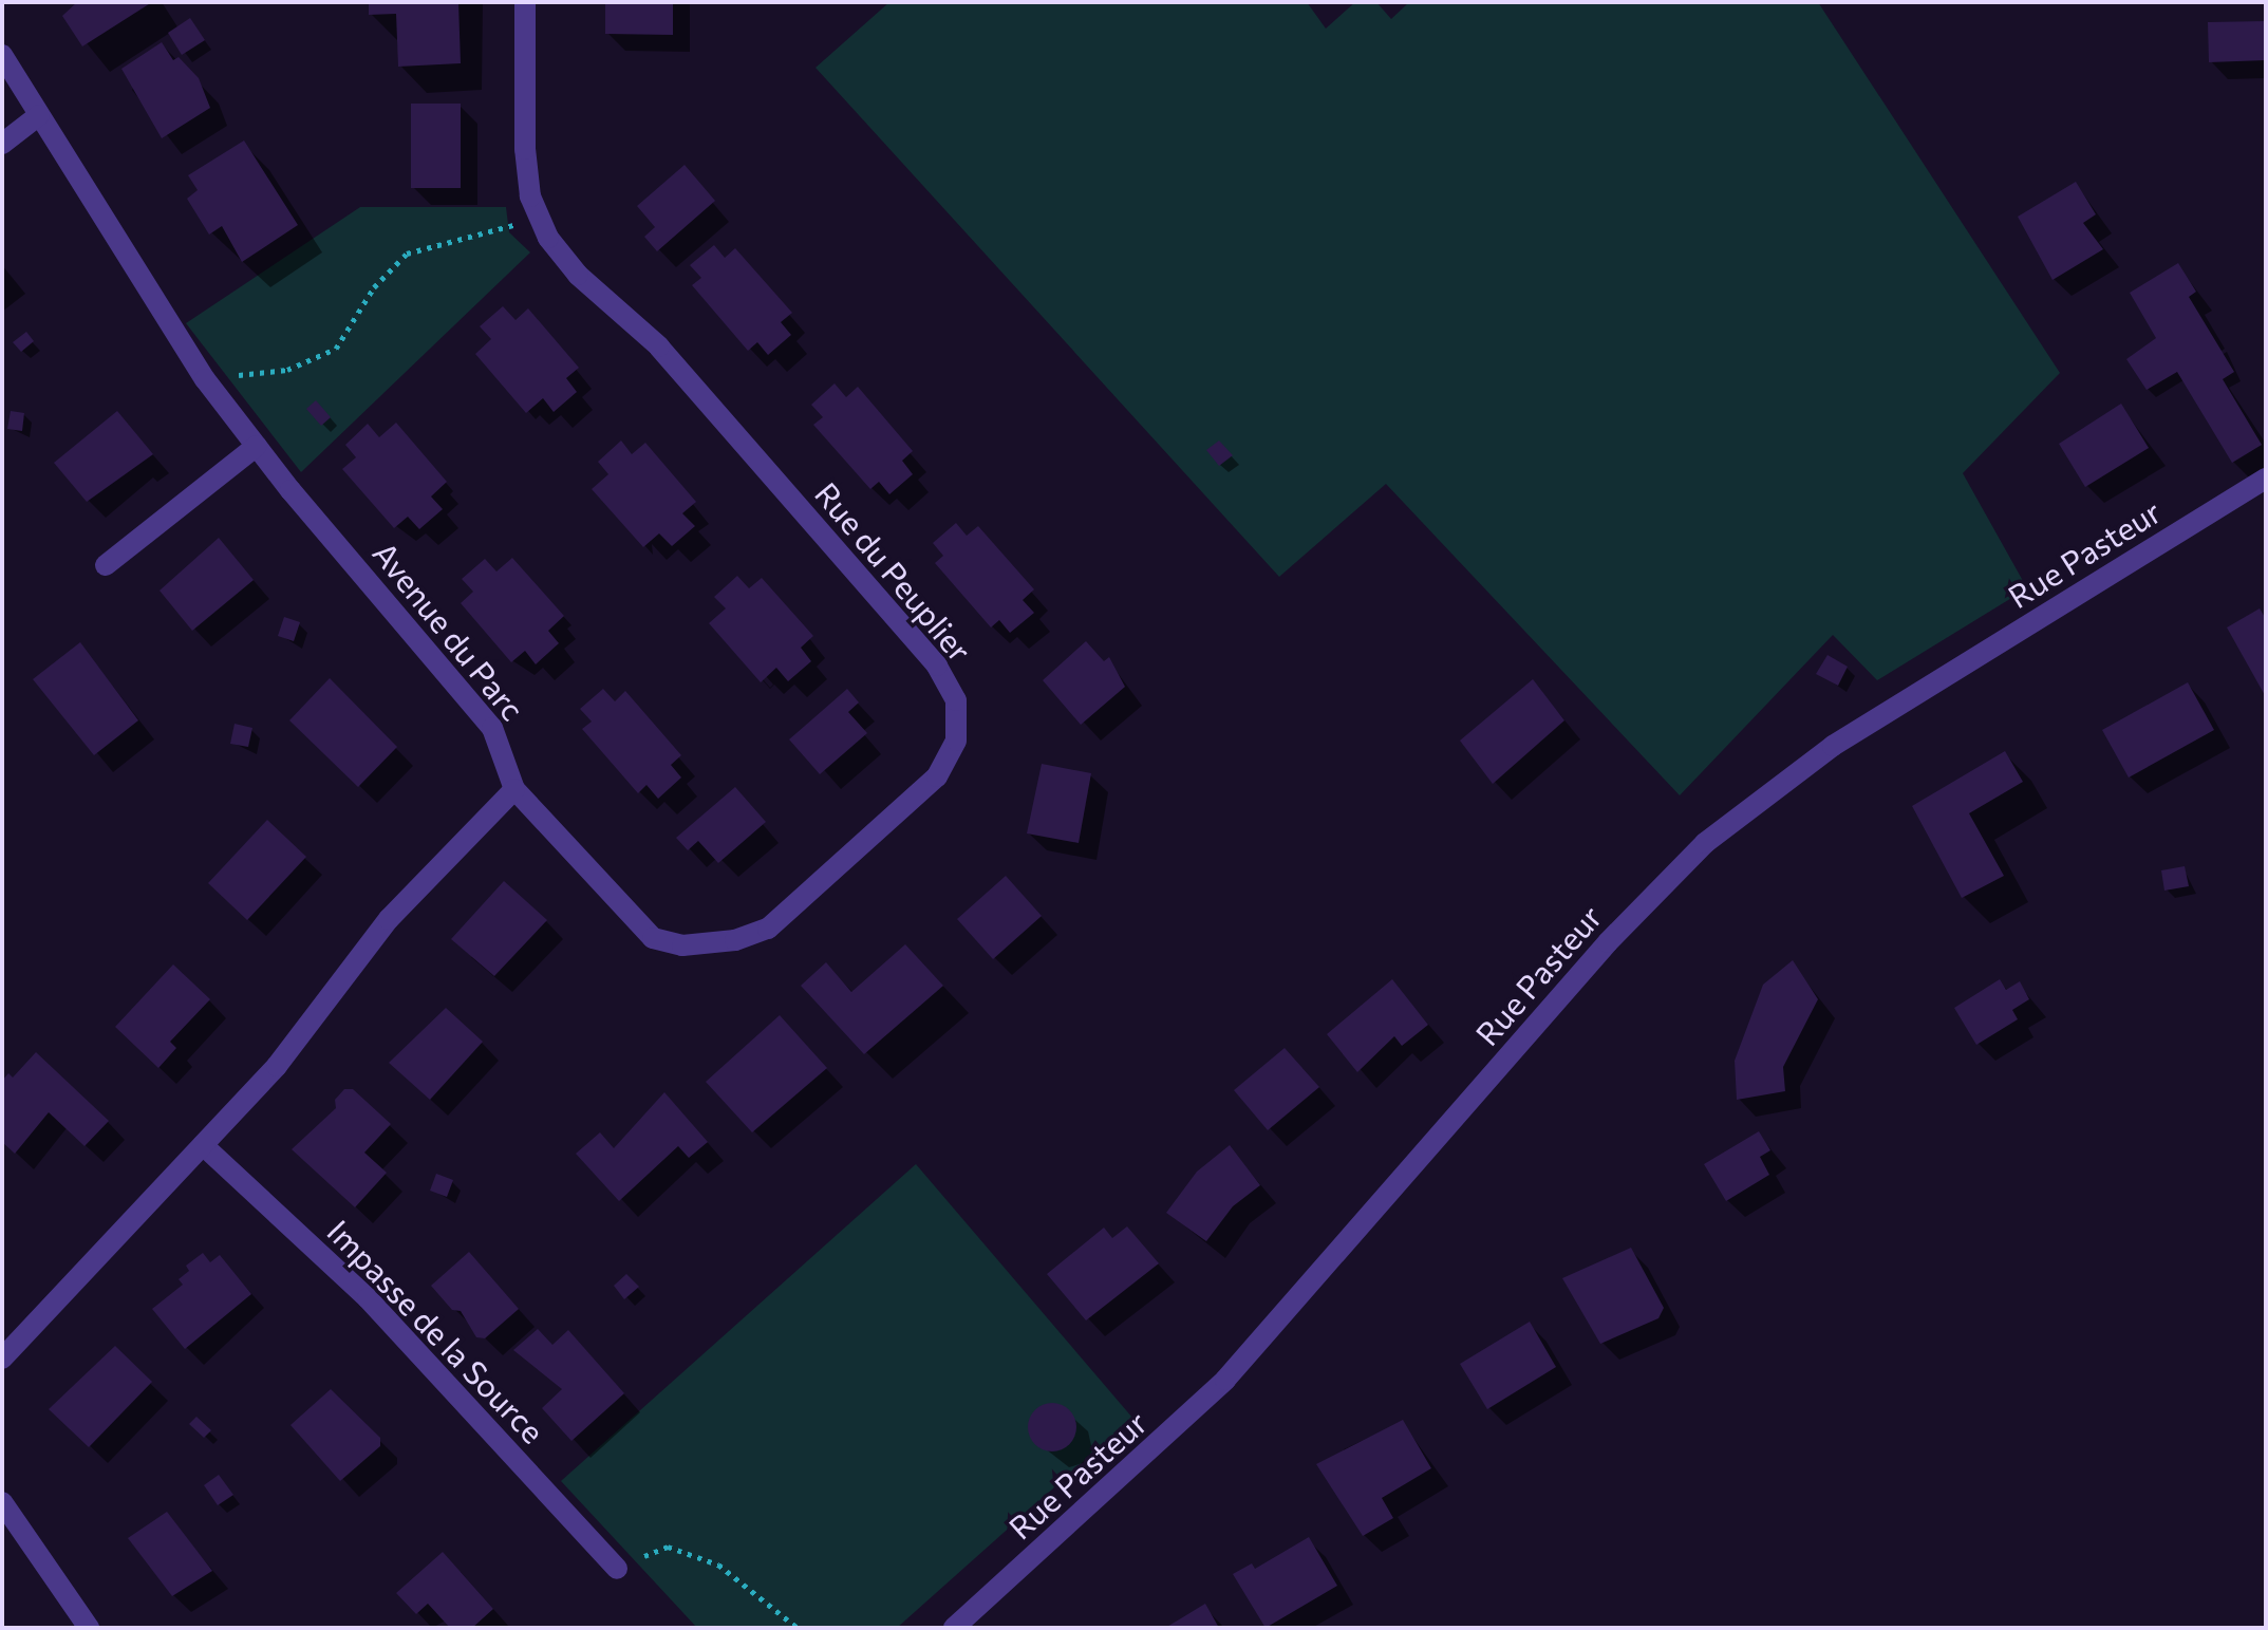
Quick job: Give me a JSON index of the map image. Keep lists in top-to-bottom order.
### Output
{
  "streets": {
    "street": [
      "Rue Pasteur",
      "Rue du Peuplier",
      "Avenue du Parc",
      "Impasse de la Source"
    ]
  },
  "crossings": [
    ["Rue du Peuplier", "Avenue du Parc"]
  ]
}
